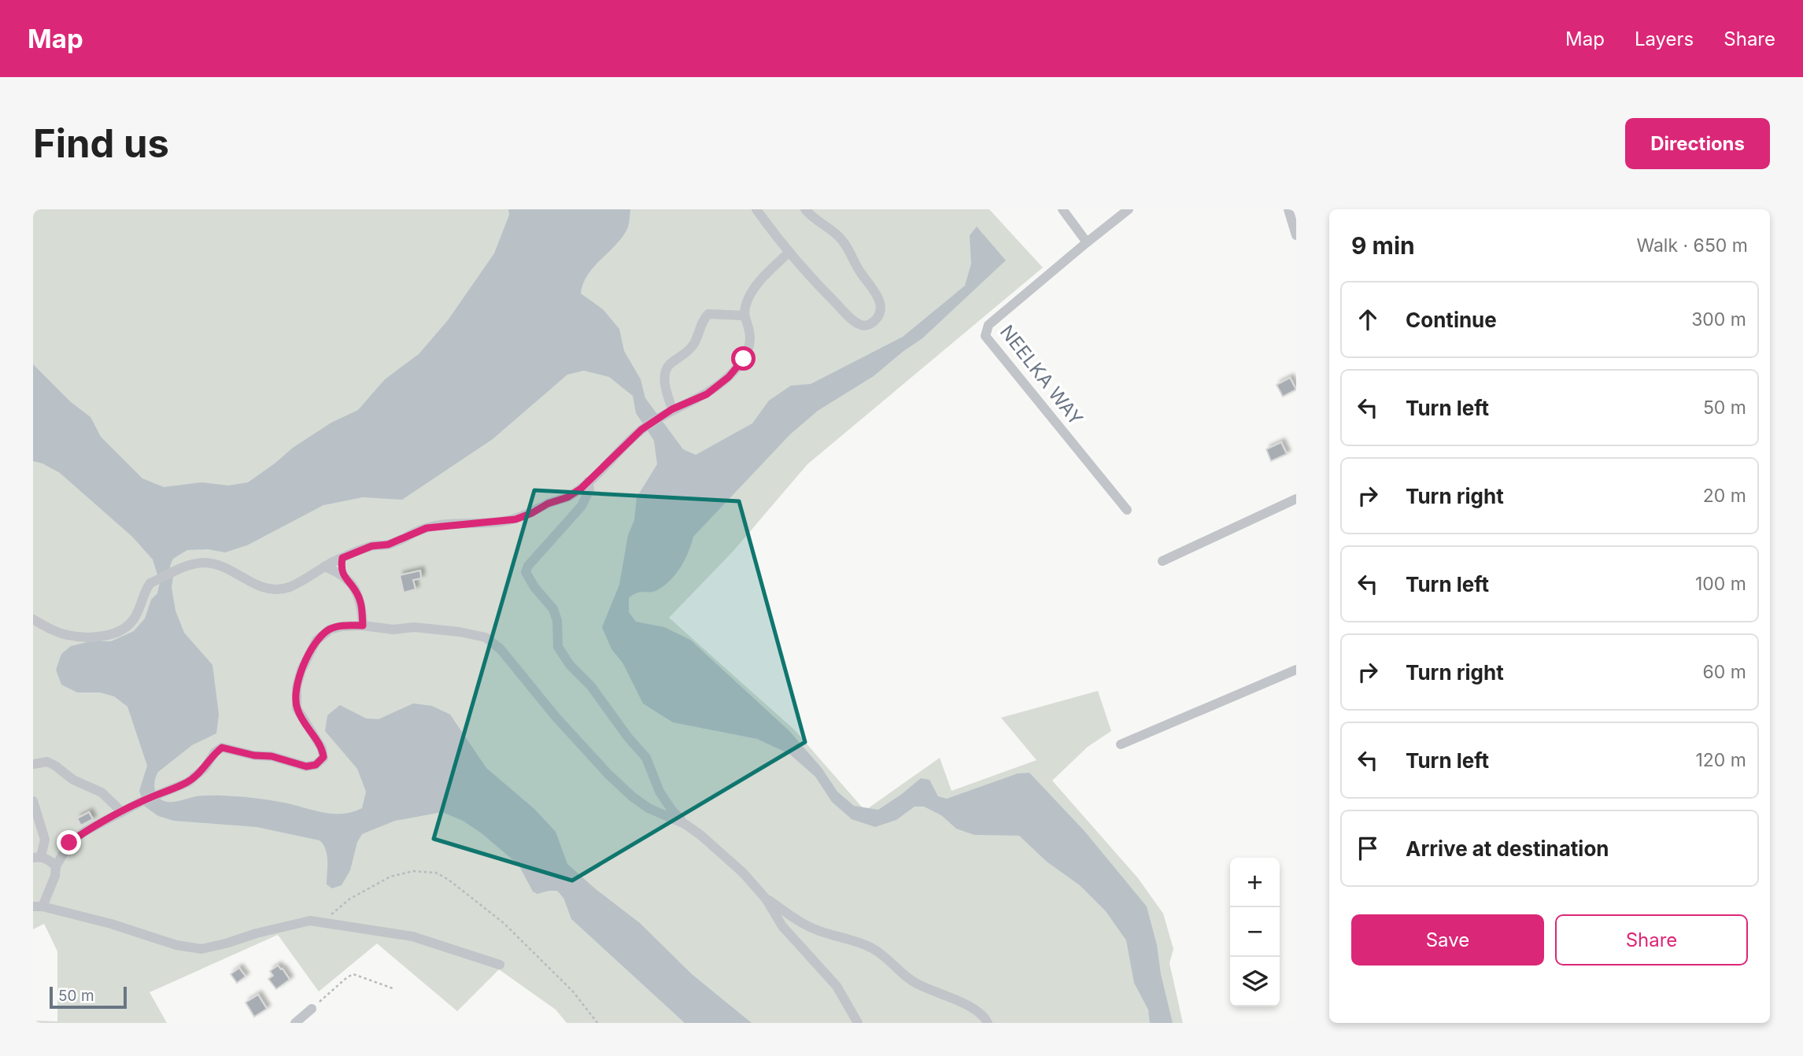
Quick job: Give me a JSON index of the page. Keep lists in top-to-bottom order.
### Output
{
  "streets": {
    "street": ["NEELKA WAY"]
  },
  "scale_bar": "50 m",
  "page": {
    "header": "Map",
    "nav": ["Map", "Layers", "Share"],
    "buttons": [
      "Directions",
      ["Save", "Share"]
    ],
    "title": "Find us",
    "heading": ["9 min", "Walk · 650 m"],
    "list": [
      ["Continue", "300 m"],
      ["Turn left", "50 m"],
      ["Turn right", "20 m"],
      ["Turn left", "100 m"],
      ["Turn right", "60 m"],
      ["Turn left", "120 m"],
      "Arrive at destination"
    ],
    "map_buttons": ["+", "−"],
    "scale": "50 m"
  }
}
